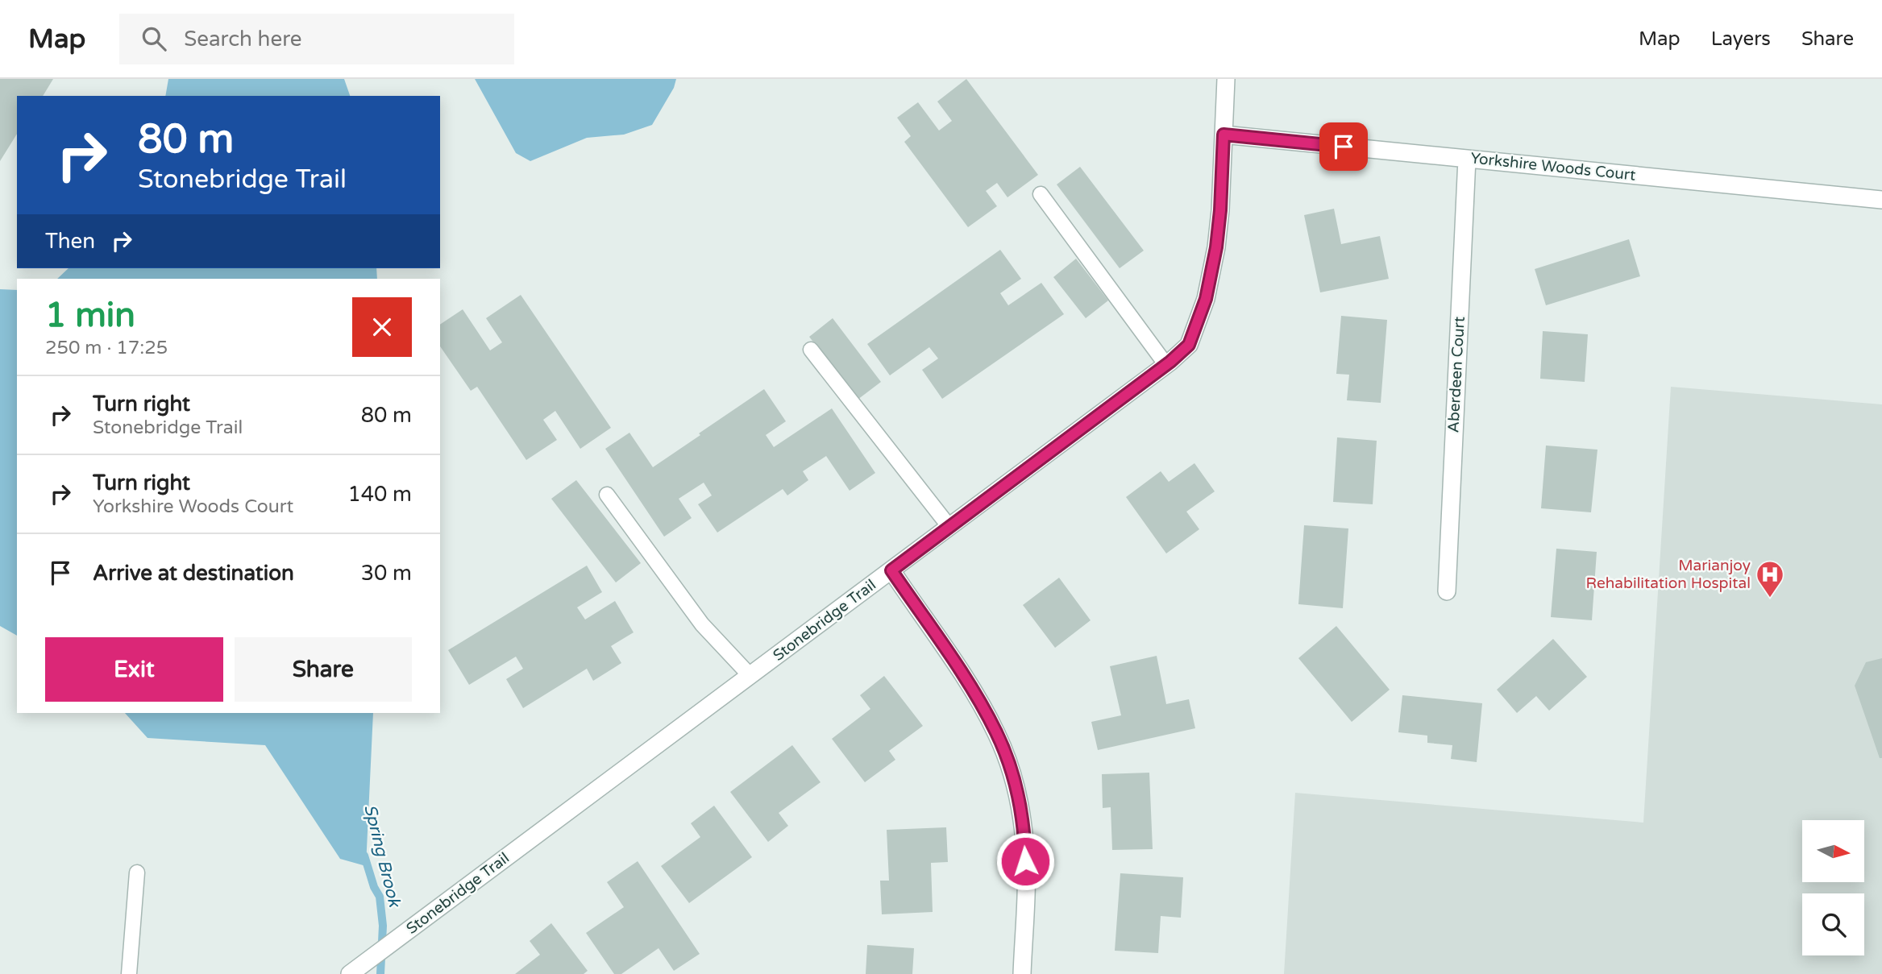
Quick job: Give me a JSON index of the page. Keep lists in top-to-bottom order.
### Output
{
  "streets": {
    "street": ["Yorkshire Woods Court", "Aberdeen Court", "Stonebridge Trail"]
  },
  "crossings": [
    ["Yorkshire Woods Court", "Aberdeen Court"],
    ["Yorkshire Woods Court", "Stonebridge Trail"]
  ],
  "water": ["Spring Brook"],
  "places": {
    "hospital": ["Marianjoy Rehabilitation Hospital"]
  },
  "north": "right",
  "page": {
    "header": "Map",
    "search": "Search here",
    "nav": ["Map", "Layers", "Share"],
    "turn": ["80 m", "Stonebridge Trail"],
    "then": "Then",
    "heading": ["1 min", "250 m · 17:25"],
    "list": [
      {
        "name": "Turn right",
        "note": "Stonebridge Trail",
        "value": "80 m"
      },
      {
        "name": "Turn right",
        "note": "Yorkshire Woods Court",
        "value": "140 m"
      },
      {
        "name": "Arrive at destination",
        "value": "30 m"
      }
    ],
    "buttons": ["Exit", "Share"]
  }
}
